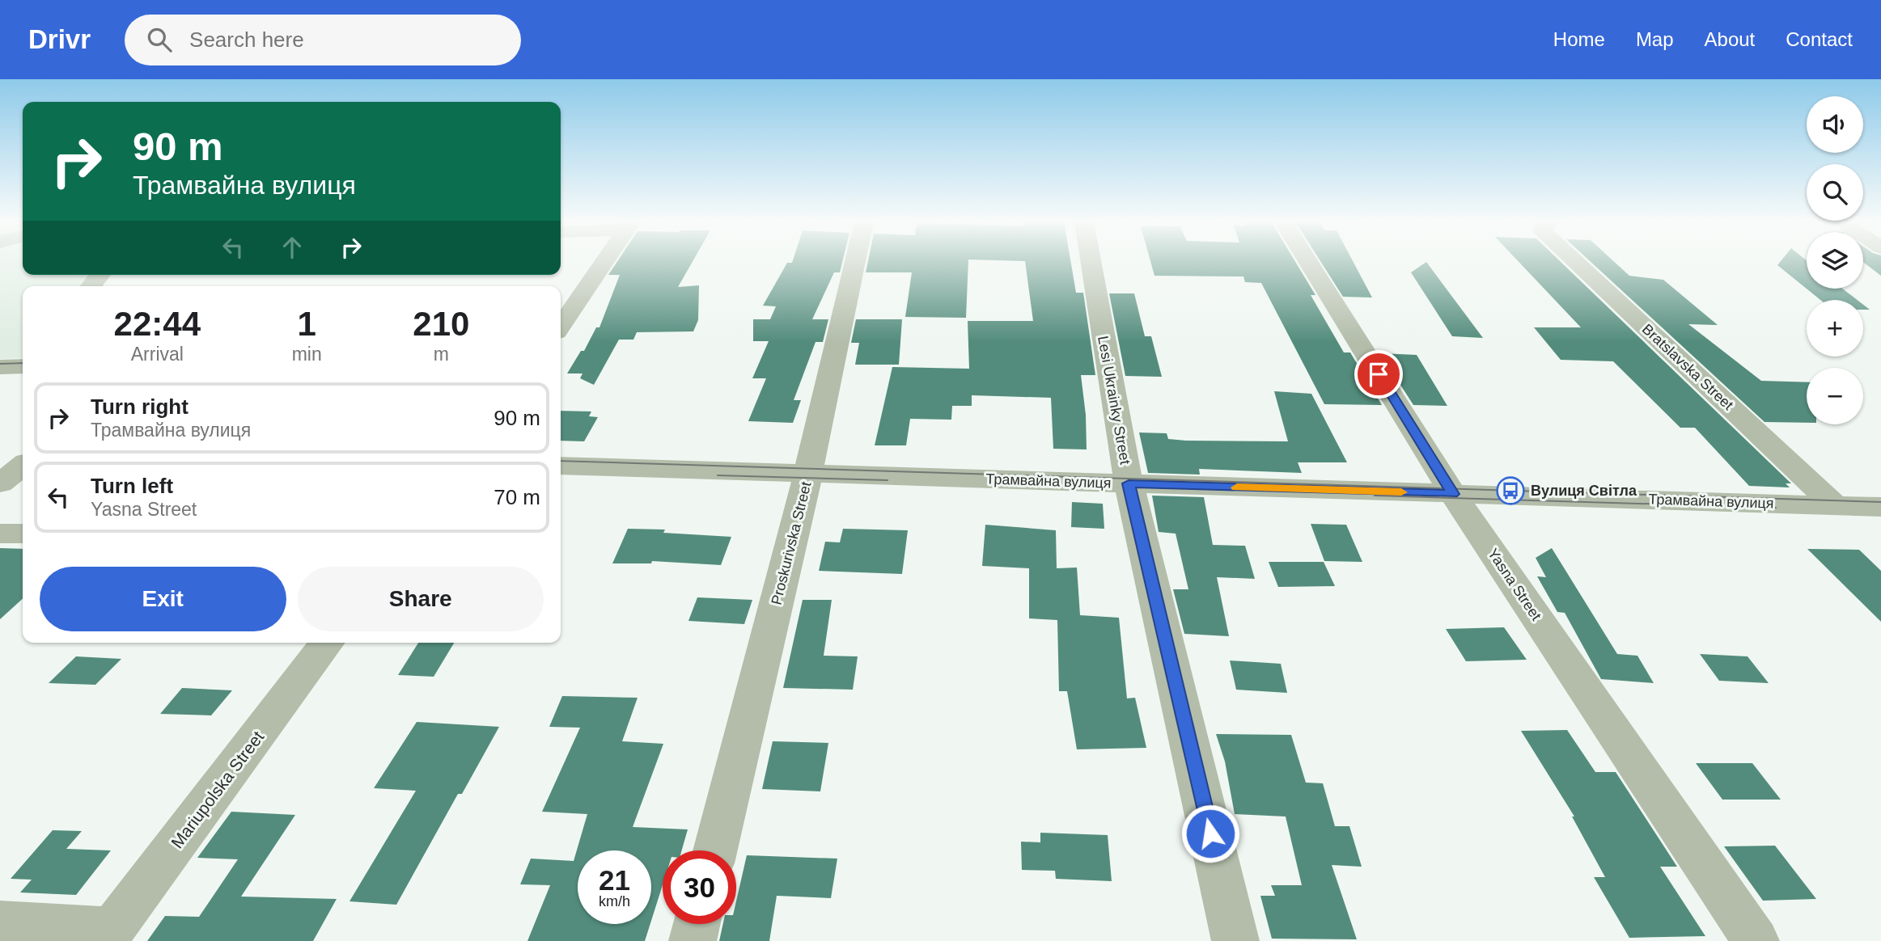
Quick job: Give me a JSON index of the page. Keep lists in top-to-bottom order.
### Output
{
  "streets": {
    "street": [
      "Bratslavska Street",
      "Lesi Ukrainky Street",
      "Трамвайна вулиця",
      "Proskurivska Street",
      "Yasna Street",
      "Mariupolska Street"
    ]
  },
  "crossings": [
    ["Bratslavska Street", "Трамвайна вулиця"],
    ["Lesi Ukrainky Street", "Трамвайна вулиця"],
    ["Трамвайна вулиця", "Proskurivska Street"],
    ["Трамвайна вулиця", "Yasna Street"]
  ],
  "places": {
    "bus stop": ["Вулиця Світла"]
  },
  "page": {
    "header": "Drivr",
    "search": "Search here",
    "nav": [
      "Home",
      "Map",
      "About",
      "Contact"
    ],
    "map_buttons": ["+", "−"],
    "turn": ["90 m", "Трамвайна вулиця"],
    "eta": [
      "22:44",
      "Arrival",
      "1",
      "min",
      "210",
      "m"
    ],
    "list": [
      {
        "name": "Turn right",
        "note": "Трамвайна вулиця",
        "value": "90 m"
      },
      {
        "name": "Turn left",
        "note": "Yasna Street",
        "value": "70 m"
      }
    ],
    "buttons": ["Exit", "Share"],
    "speed": "21 km/h",
    "limit": "30"
  }
}
